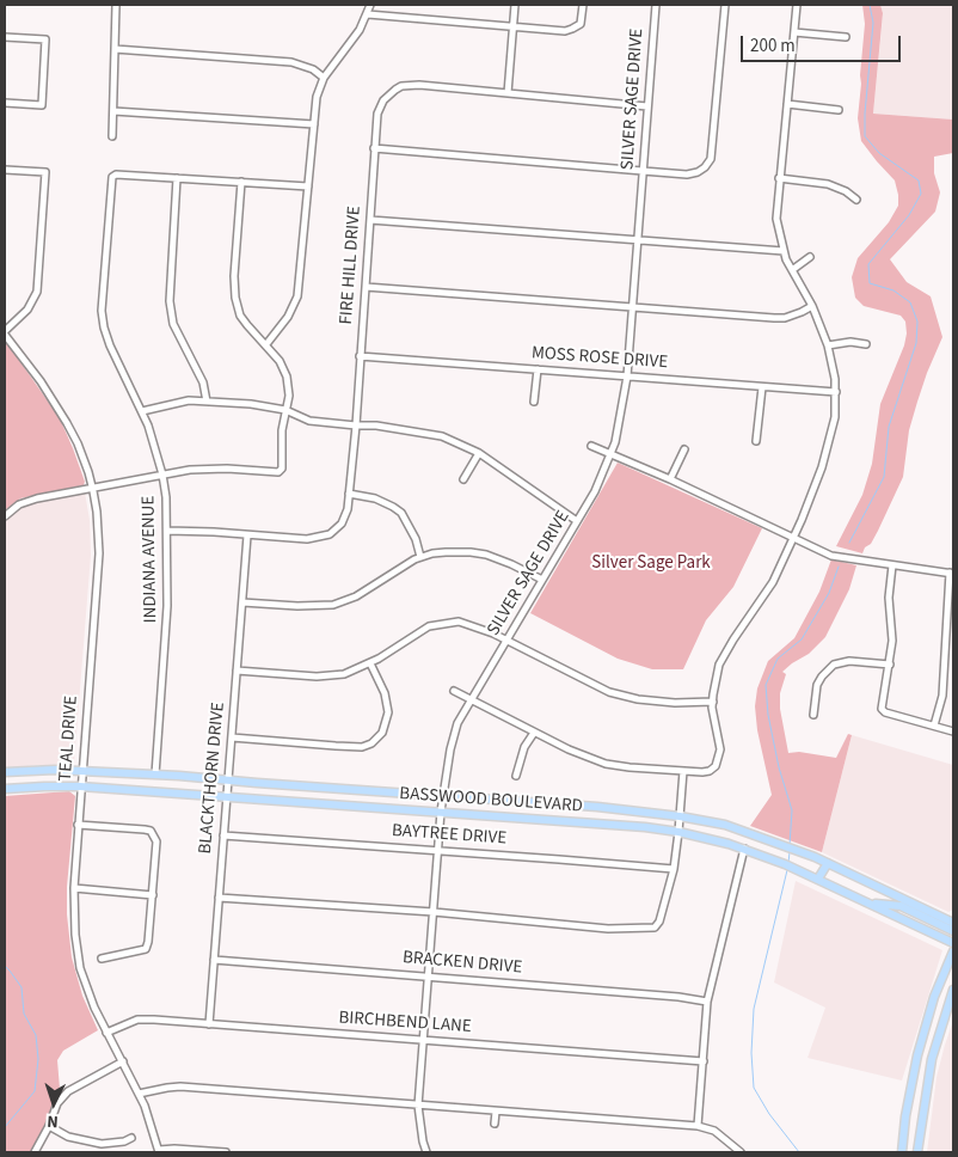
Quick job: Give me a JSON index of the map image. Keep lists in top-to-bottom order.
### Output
{
  "streets": {
    "main road": ["BASSWOOD BOULEVARD"],
    "street": [
      "SILVER SAGE DRIVE",
      "FIRE HILL DRIVE",
      "MOSS ROSE DRIVE",
      "INDIANA AVENUE",
      "TEAL DRIVE",
      "BLACKTHORN DRIVE",
      "BAYTREE DRIVE",
      "BRACKEN DRIVE",
      "BIRCHBEND LANE"
    ]
  },
  "crossings": [
    ["SILVER SAGE DRIVE", "FIRE HILL DRIVE"],
    ["SILVER SAGE DRIVE", "MOSS ROSE DRIVE"],
    ["SILVER SAGE DRIVE", "BASSWOOD BOULEVARD"],
    ["SILVER SAGE DRIVE", "BAYTREE DRIVE"],
    ["SILVER SAGE DRIVE", "BRACKEN DRIVE"],
    ["SILVER SAGE DRIVE", "BIRCHBEND LANE"],
    ["FIRE HILL DRIVE", "MOSS ROSE DRIVE"],
    ["FIRE HILL DRIVE", "INDIANA AVENUE"],
    ["FIRE HILL DRIVE", "BLACKTHORN DRIVE"],
    ["INDIANA AVENUE", "BASSWOOD BOULEVARD"],
    ["TEAL DRIVE", "BASSWOOD BOULEVARD"],
    ["TEAL DRIVE", "BIRCHBEND LANE"],
    ["BLACKTHORN DRIVE", "BASSWOOD BOULEVARD"],
    ["BLACKTHORN DRIVE", "BAYTREE DRIVE"],
    ["BLACKTHORN DRIVE", "BRACKEN DRIVE"],
    ["BLACKTHORN DRIVE", "BIRCHBEND LANE"]
  ],
  "parks": ["Silver Sage Park"],
  "scale_bar": "200 m",
  "north": "bottom"
}
